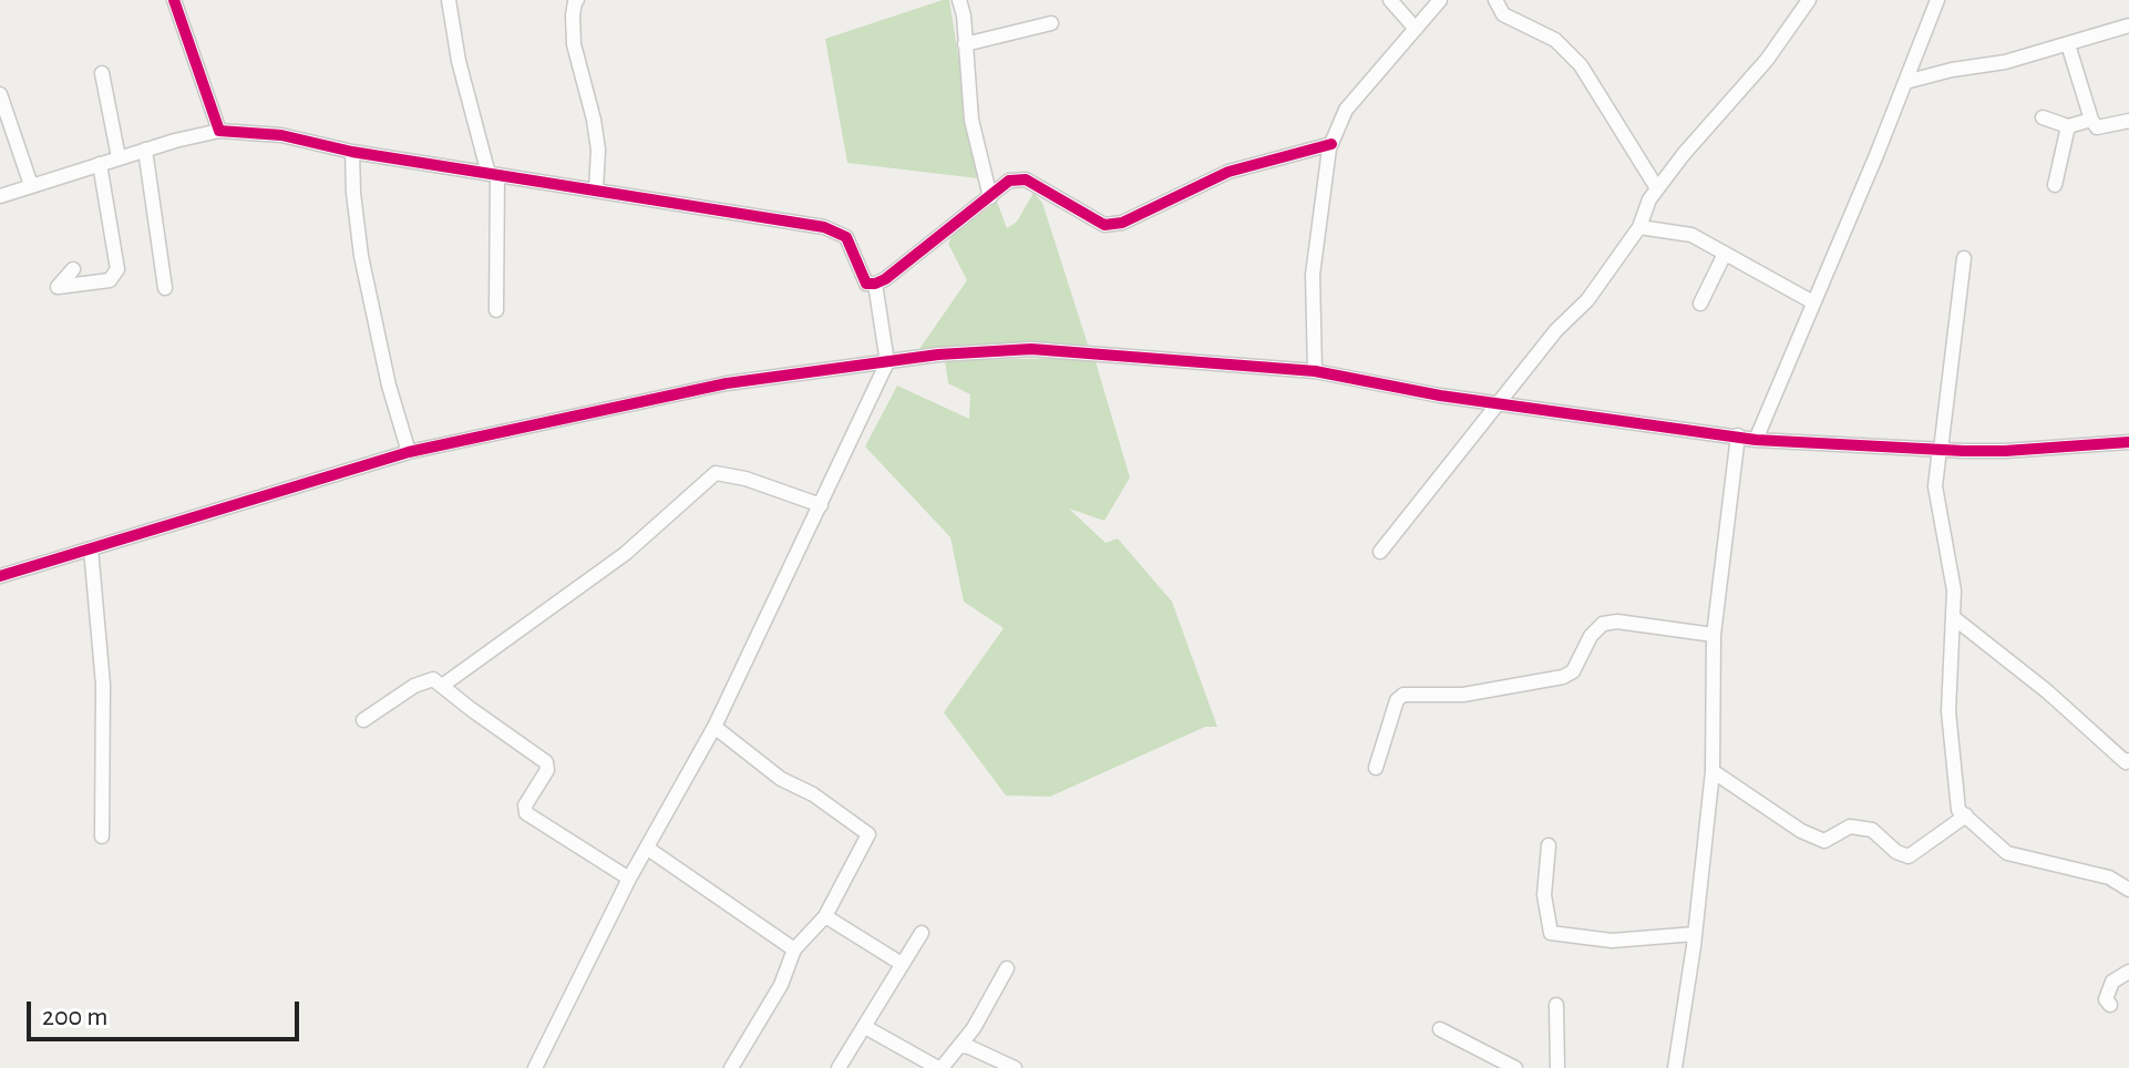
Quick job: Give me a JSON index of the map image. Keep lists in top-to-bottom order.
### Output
{
  "scale_bar": "200 m"
}
